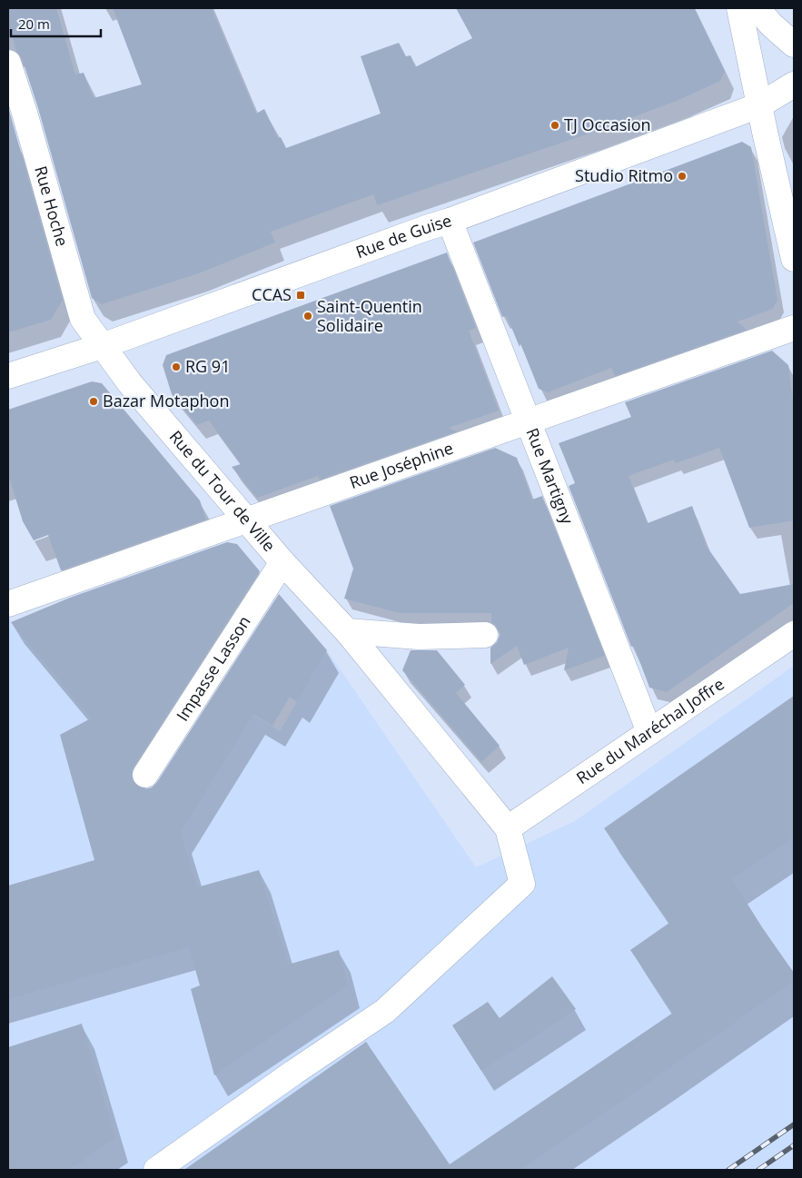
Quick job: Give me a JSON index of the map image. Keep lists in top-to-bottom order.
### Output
{
  "streets": {
    "street": [
      "Rue Hoche",
      "Rue de Guise",
      "Rue Joséphine",
      "Rue Martigny",
      "Rue du Tour de Ville",
      "Impasse Lasson",
      "Rue du Maréchal Joffre"
    ]
  },
  "crossings": [
    ["Rue Hoche", "Rue de Guise"],
    ["Rue Hoche", "Rue du Tour de Ville"],
    ["Rue de Guise", "Rue Martigny"],
    ["Rue de Guise", "Rue du Tour de Ville"],
    ["Rue Joséphine", "Rue Martigny"],
    ["Rue Joséphine", "Rue du Tour de Ville"],
    ["Rue Martigny", "Rue du Maréchal Joffre"],
    ["Rue du Tour de Ville", "Impasse Lasson"],
    ["Rue du Tour de Ville", "Rue du Maréchal Joffre"]
  ],
  "places": {
    "other": [
      "TJ Occasion",
      "Studio Ritmo",
      "Saint-Quentin Solidaire",
      "RG 91",
      "Bazar Motaphon"
    ],
    "transit": ["CCAS"]
  },
  "scale_bar": "20 m"
}
